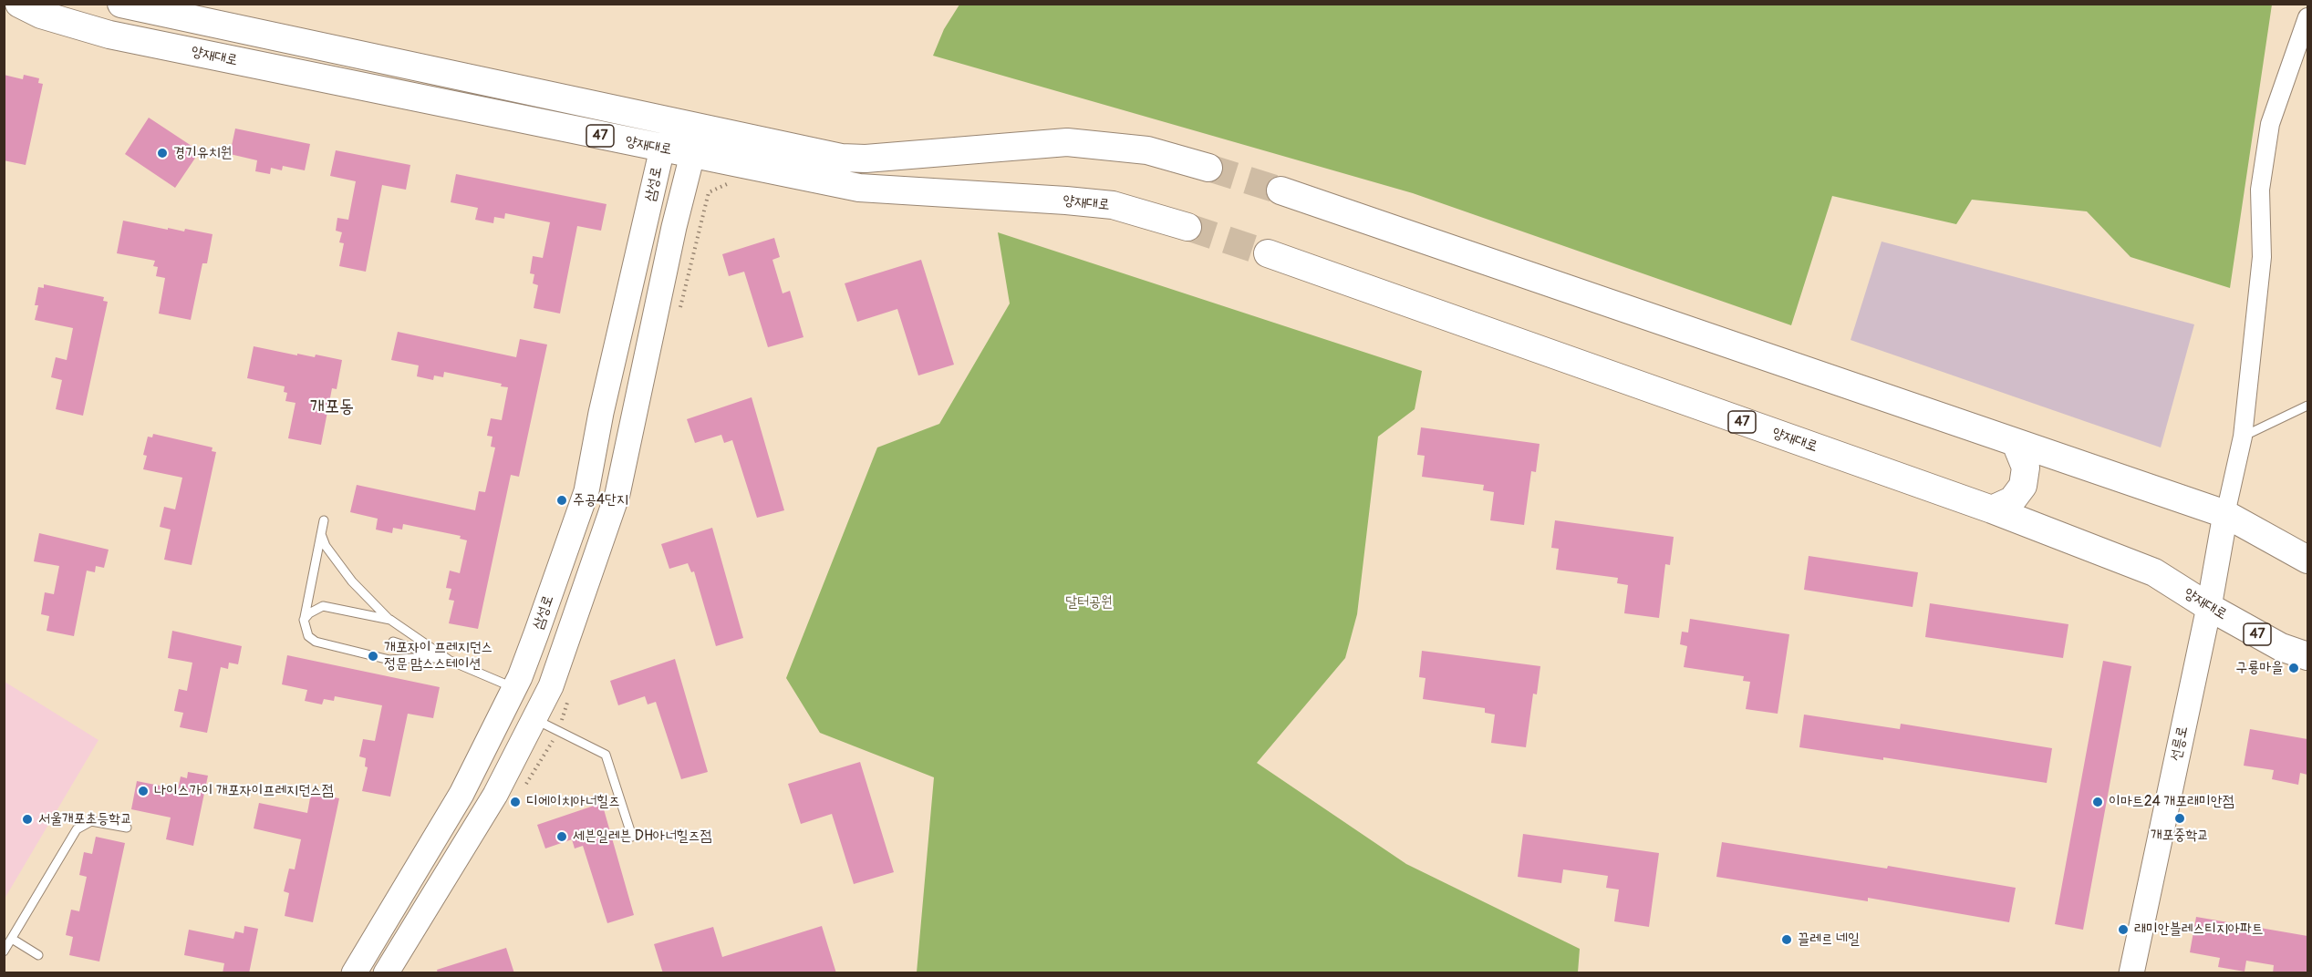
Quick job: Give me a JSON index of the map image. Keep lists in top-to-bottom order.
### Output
{
  "streets": {
    "main road": [
      "양재대로",
      "47",
      "삼성로",
      "선릉로"
    ]
  },
  "crossings": [
    ["양재대로", "삼성로"],
    ["양재대로", "선릉로"]
  ],
  "districts": ["개포동"],
  "parks": ["달터공원"],
  "places": [
    "경기유치원",
    "주공4단지",
    "개포자이 프레지던스 정문 맘스스테이션",
    "구룡마을",
    "나이스가이 개포자이프레지던스점",
    "디에이치아너힐즈",
    "이마트24 개포래미안점",
    "개포중학교",
    "서울개포초등학교",
    "세븐일레븐 DH아너힐즈점",
    "래미안블레스티지아파트",
    "끌레르 네일"
  ]
}
